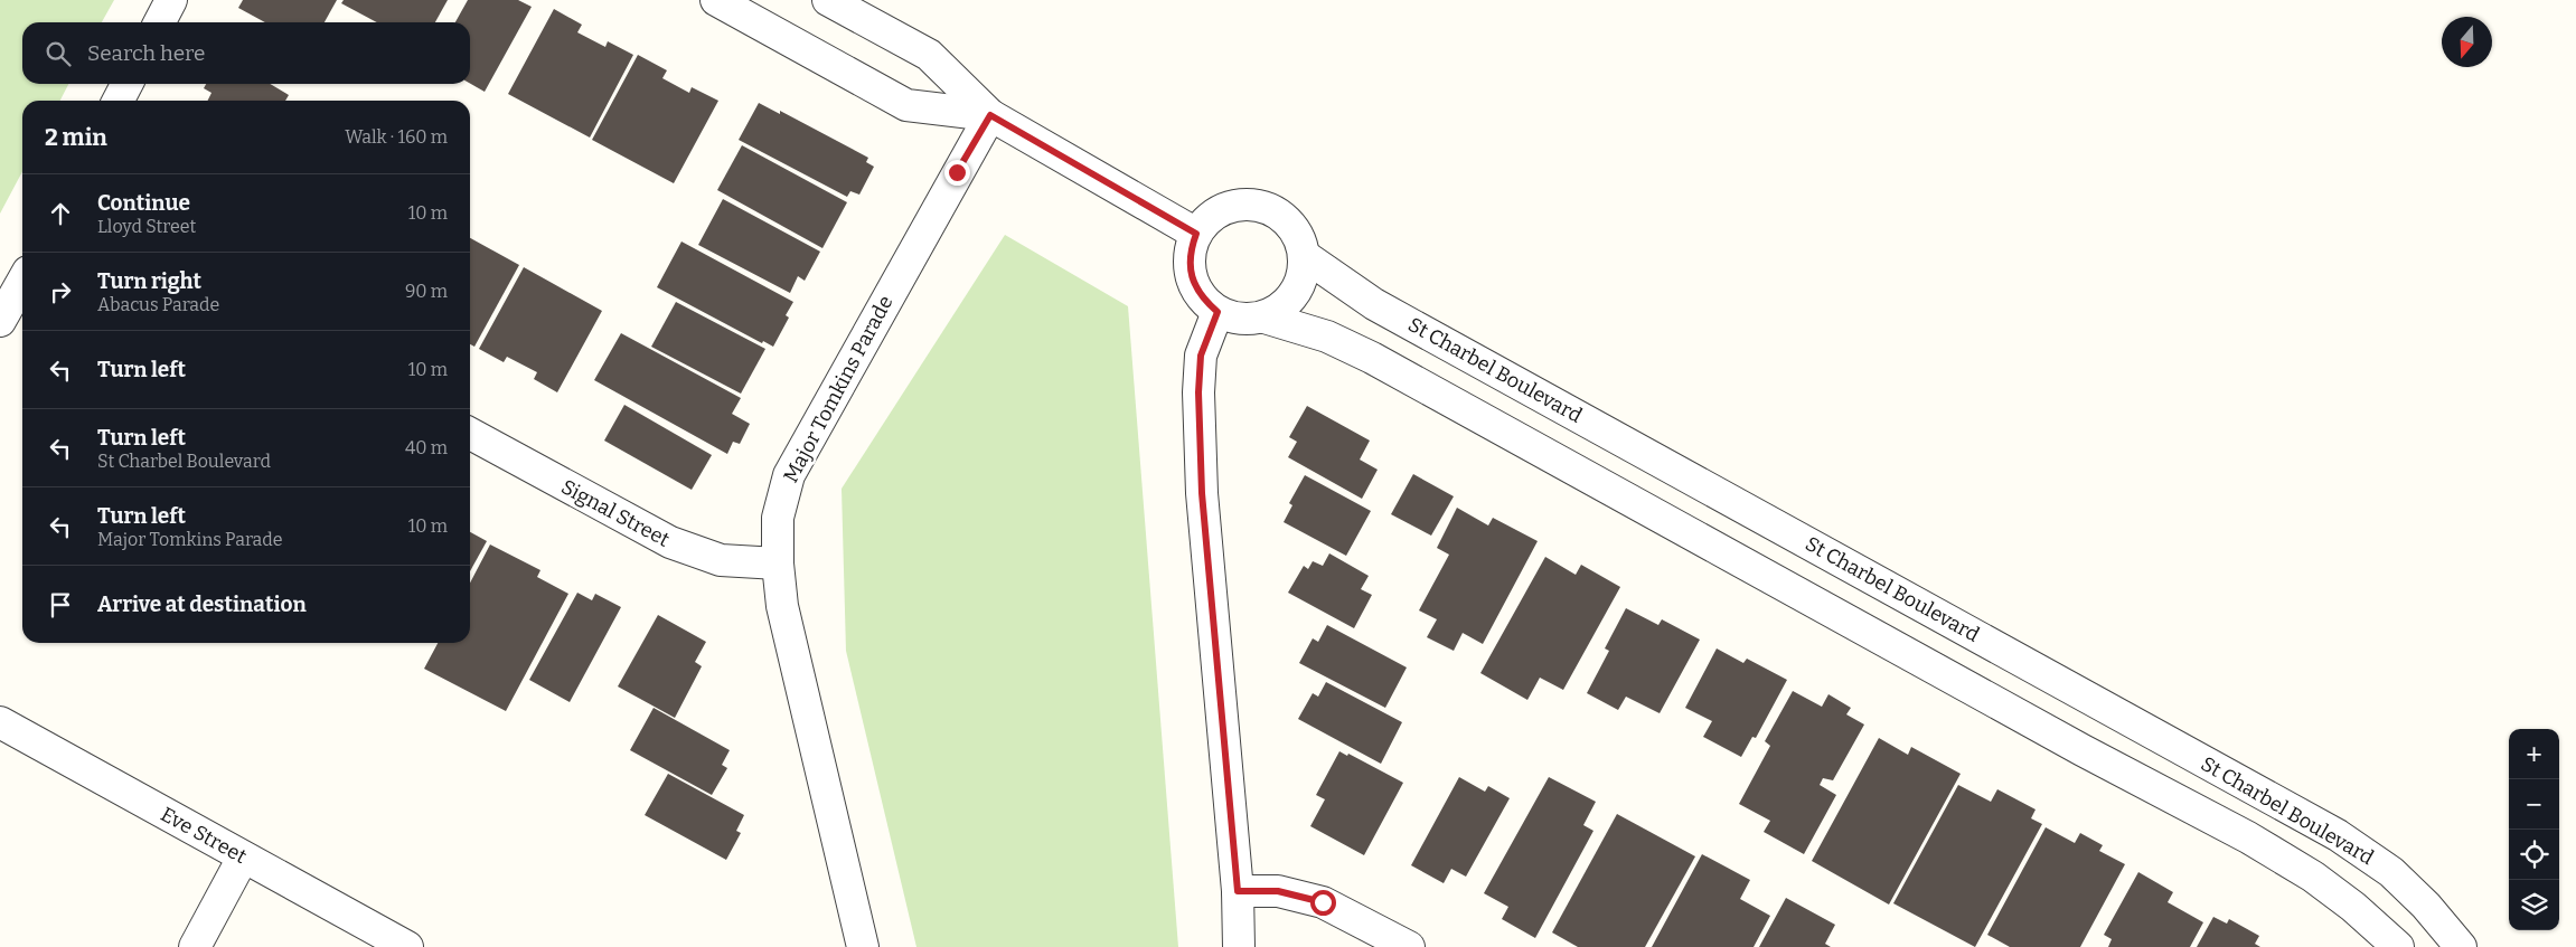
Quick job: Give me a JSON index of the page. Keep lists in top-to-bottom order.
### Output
{
  "streets": {
    "street": [
      "St Charbel Boulevard",
      "Major Tomkins Parade",
      "Signal Street",
      "Eve Street"
    ]
  },
  "crossings": [
    ["Major Tomkins Parade", "Signal Street"]
  ],
  "north": "bottom",
  "page": {
    "search": "Search here",
    "heading": ["2 min", "Walk · 160 m"],
    "list": [
      ["Continue", "Lloyd Street", "10 m"],
      ["Turn right", "Abacus Parade", "90 m"],
      ["Turn left", "10 m"],
      ["Turn left", "St Charbel Boulevard", "40 m"],
      ["Turn left", "Major Tomkins Parade", "10 m"],
      "Arrive at destination"
    ],
    "map_buttons": ["+", "−"]
  }
}
